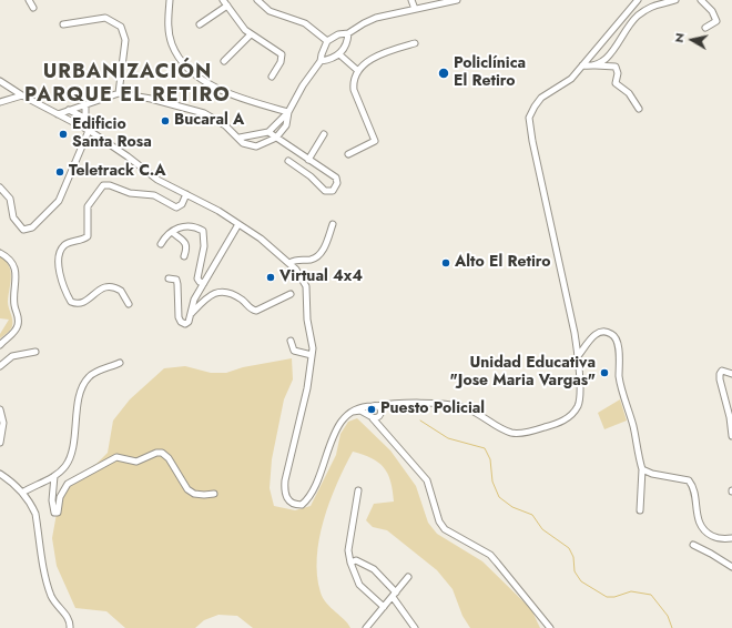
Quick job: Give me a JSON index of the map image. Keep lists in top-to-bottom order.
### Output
{
  "districts": ["URBANIZACIÓN PARQUE EL RETIRO"],
  "places": [
    "Policlínica El Retiro",
    "Bucaral A",
    "Edificio Santa Rosa",
    "Teletrack C.A",
    "Alto El Retiro",
    "Virtual 4x4",
    "Unidad Educativa \"Jose Maria Vargas\"",
    "Puesto Policial"
  ],
  "north": "left"
}
